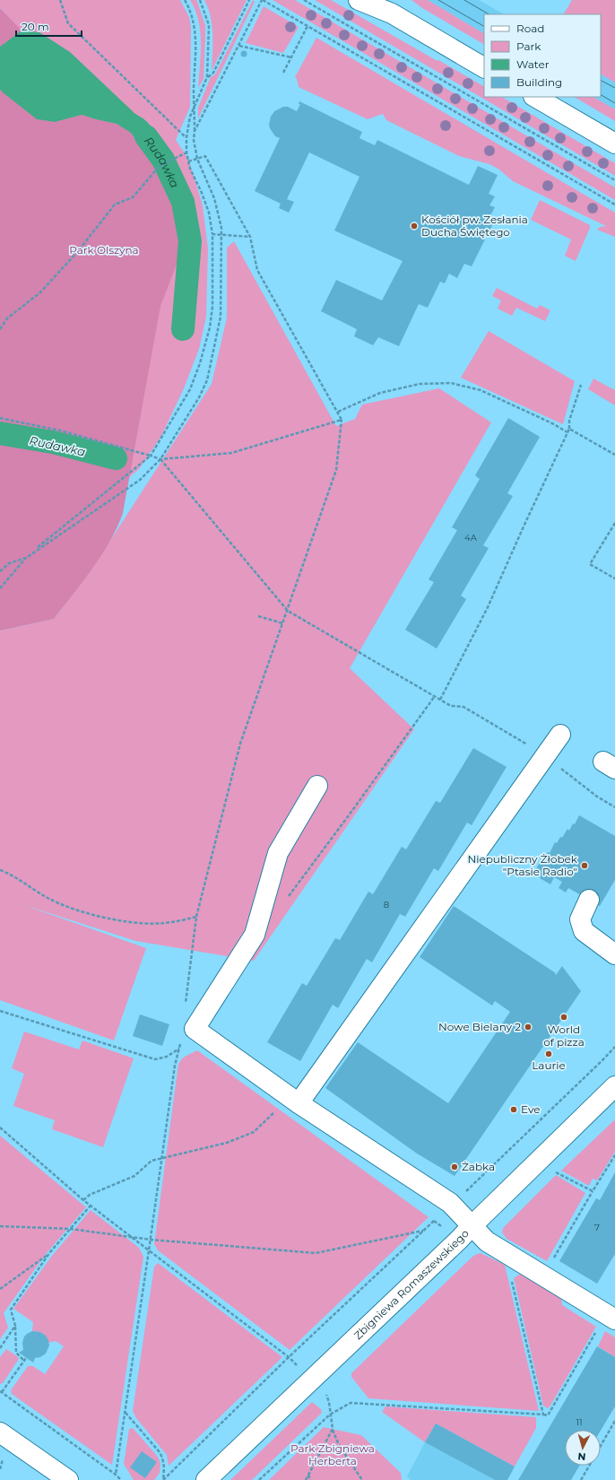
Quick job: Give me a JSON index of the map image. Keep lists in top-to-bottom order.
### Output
{
  "streets": {
    "street": ["Zbigniewa Romaszewskiego"]
  },
  "water": ["Rudawka"],
  "parks": ["Park Olszyna", "Park Zbigniewa Herberta"],
  "places": [
    "Kościół pw. Zesłania Ducha Świętego",
    "Niepubliczny Żłobek \"Ptasie Radio\"",
    "World of pizza",
    "Nowe Bielany 2",
    "Laurie",
    "Eve",
    "Żabka"
  ],
  "house_numbers": [
    "4A",
    "8",
    "7",
    "11"
  ],
  "legend": [
    "Road",
    "Park",
    "Water",
    "Building"
  ],
  "scale_bar": "20 m",
  "north": "bottom"
}
